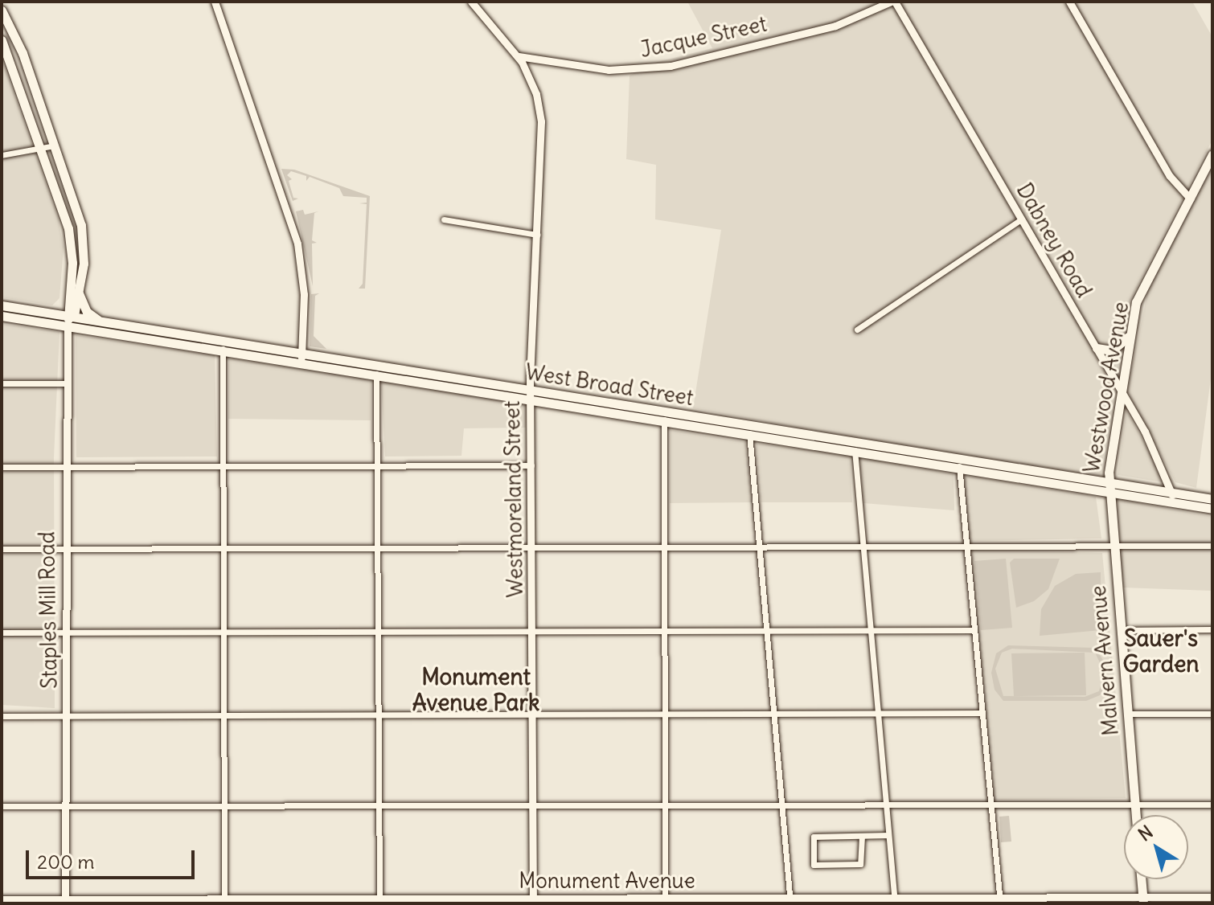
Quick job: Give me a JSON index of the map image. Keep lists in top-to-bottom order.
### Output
{
  "streets": {
    "main road": [
      "West Broad Street",
      "Westwood Avenue",
      "Staples Mill Road",
      "Malvern Avenue"
    ],
    "street": [
      "Jacque Street",
      "Dabney Road",
      "Westmoreland Street",
      "Monument Avenue"
    ]
  },
  "crossings": [
    ["Jacque Street", "Dabney Road"],
    ["Jacque Street", "Westmoreland Street"],
    ["Dabney Road", "West Broad Street"],
    ["Dabney Road", "Westwood Avenue"],
    ["West Broad Street", "Westwood Avenue"],
    ["West Broad Street", "Westmoreland Street"],
    ["West Broad Street", "Staples Mill Road"],
    ["West Broad Street", "Malvern Avenue"],
    ["Westwood Avenue", "Malvern Avenue"],
    ["Westmoreland Street", "Monument Avenue"],
    ["Staples Mill Road", "Monument Avenue"]
  ],
  "districts": ["Sauer's Garden", "Monument Avenue Park"],
  "scale_bar": "200 m",
  "north": "top left"
}
